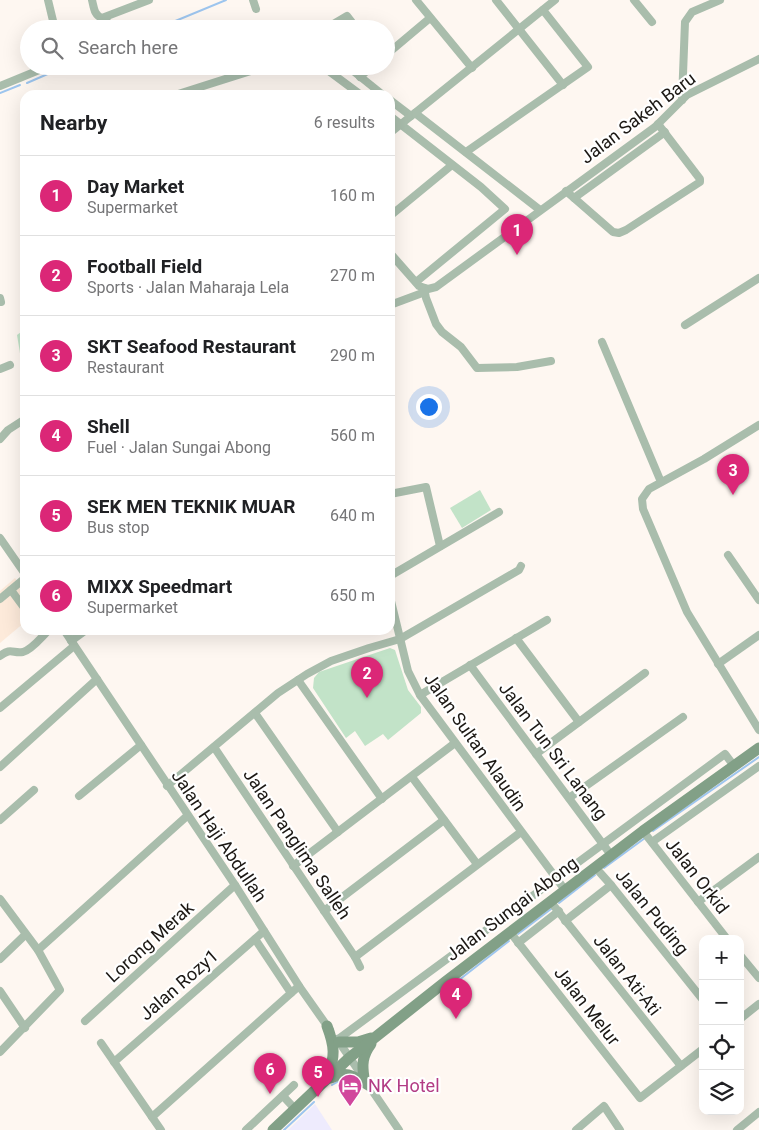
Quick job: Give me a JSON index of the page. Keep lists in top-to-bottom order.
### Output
{
  "streets": {
    "street": [
      "Jalan Sakeh Baru",
      "Jalan Sultan Alaudin",
      "Jalan Tun Sri Lanang",
      "Jalan Haji Abdullah",
      "Jalan Panglima Salleh",
      "Jalan Orkid",
      "Jalan Sungai Abong",
      "Jalan Puding",
      "Lorong Merak",
      "Jalan Ati-Ati",
      "Jalan Rozy1",
      "Jalan Melur"
    ]
  },
  "crossings": [
    ["Jalan Sultan Alaudin", "Jalan Sungai Abong"],
    ["Jalan Tun Sri Lanang", "Jalan Sungai Abong"],
    ["Jalan Haji Abdullah", "Jalan Sungai Abong"],
    ["Jalan Haji Abdullah", "Lorong Merak"],
    ["Jalan Haji Abdullah", "Jalan Rozy1"],
    ["Jalan Orkid", "Jalan Sungai Abong"],
    ["Jalan Sungai Abong", "Jalan Puding"],
    ["Jalan Sungai Abong", "Jalan Ati-Ati"],
    ["Jalan Sungai Abong", "Jalan Melur"],
    ["Jalan Ati-Ati", "Jalan Melur"]
  ],
  "places": {
    "hotel": ["NK Hotel"]
  },
  "page": {
    "search": "Search here",
    "heading": ["Nearby", "6 results"],
    "list": [
      {
        "mark": "1",
        "name": "Day Market",
        "note": "Supermarket",
        "value": "160 m"
      },
      {
        "mark": "2",
        "name": "Football Field",
        "note": "Sports · Jalan Maharaja Lela",
        "value": "270 m"
      },
      {
        "mark": "3",
        "name": "SKT Seafood Restaurant",
        "note": "Restaurant",
        "value": "290 m"
      },
      {
        "mark": "4",
        "name": "Shell",
        "note": "Fuel · Jalan Sungai Abong",
        "value": "560 m"
      },
      {
        "mark": "5",
        "name": "SEK MEN TEKNIK MUAR",
        "note": "Bus stop",
        "value": "640 m"
      },
      {
        "mark": "6",
        "name": "MIXX Speedmart",
        "note": "Supermarket",
        "value": "650 m"
      }
    ],
    "pins": [
      "1",
      "3",
      "2",
      "4",
      "6",
      "5"
    ],
    "map_buttons": ["+", "−"]
  }
}
